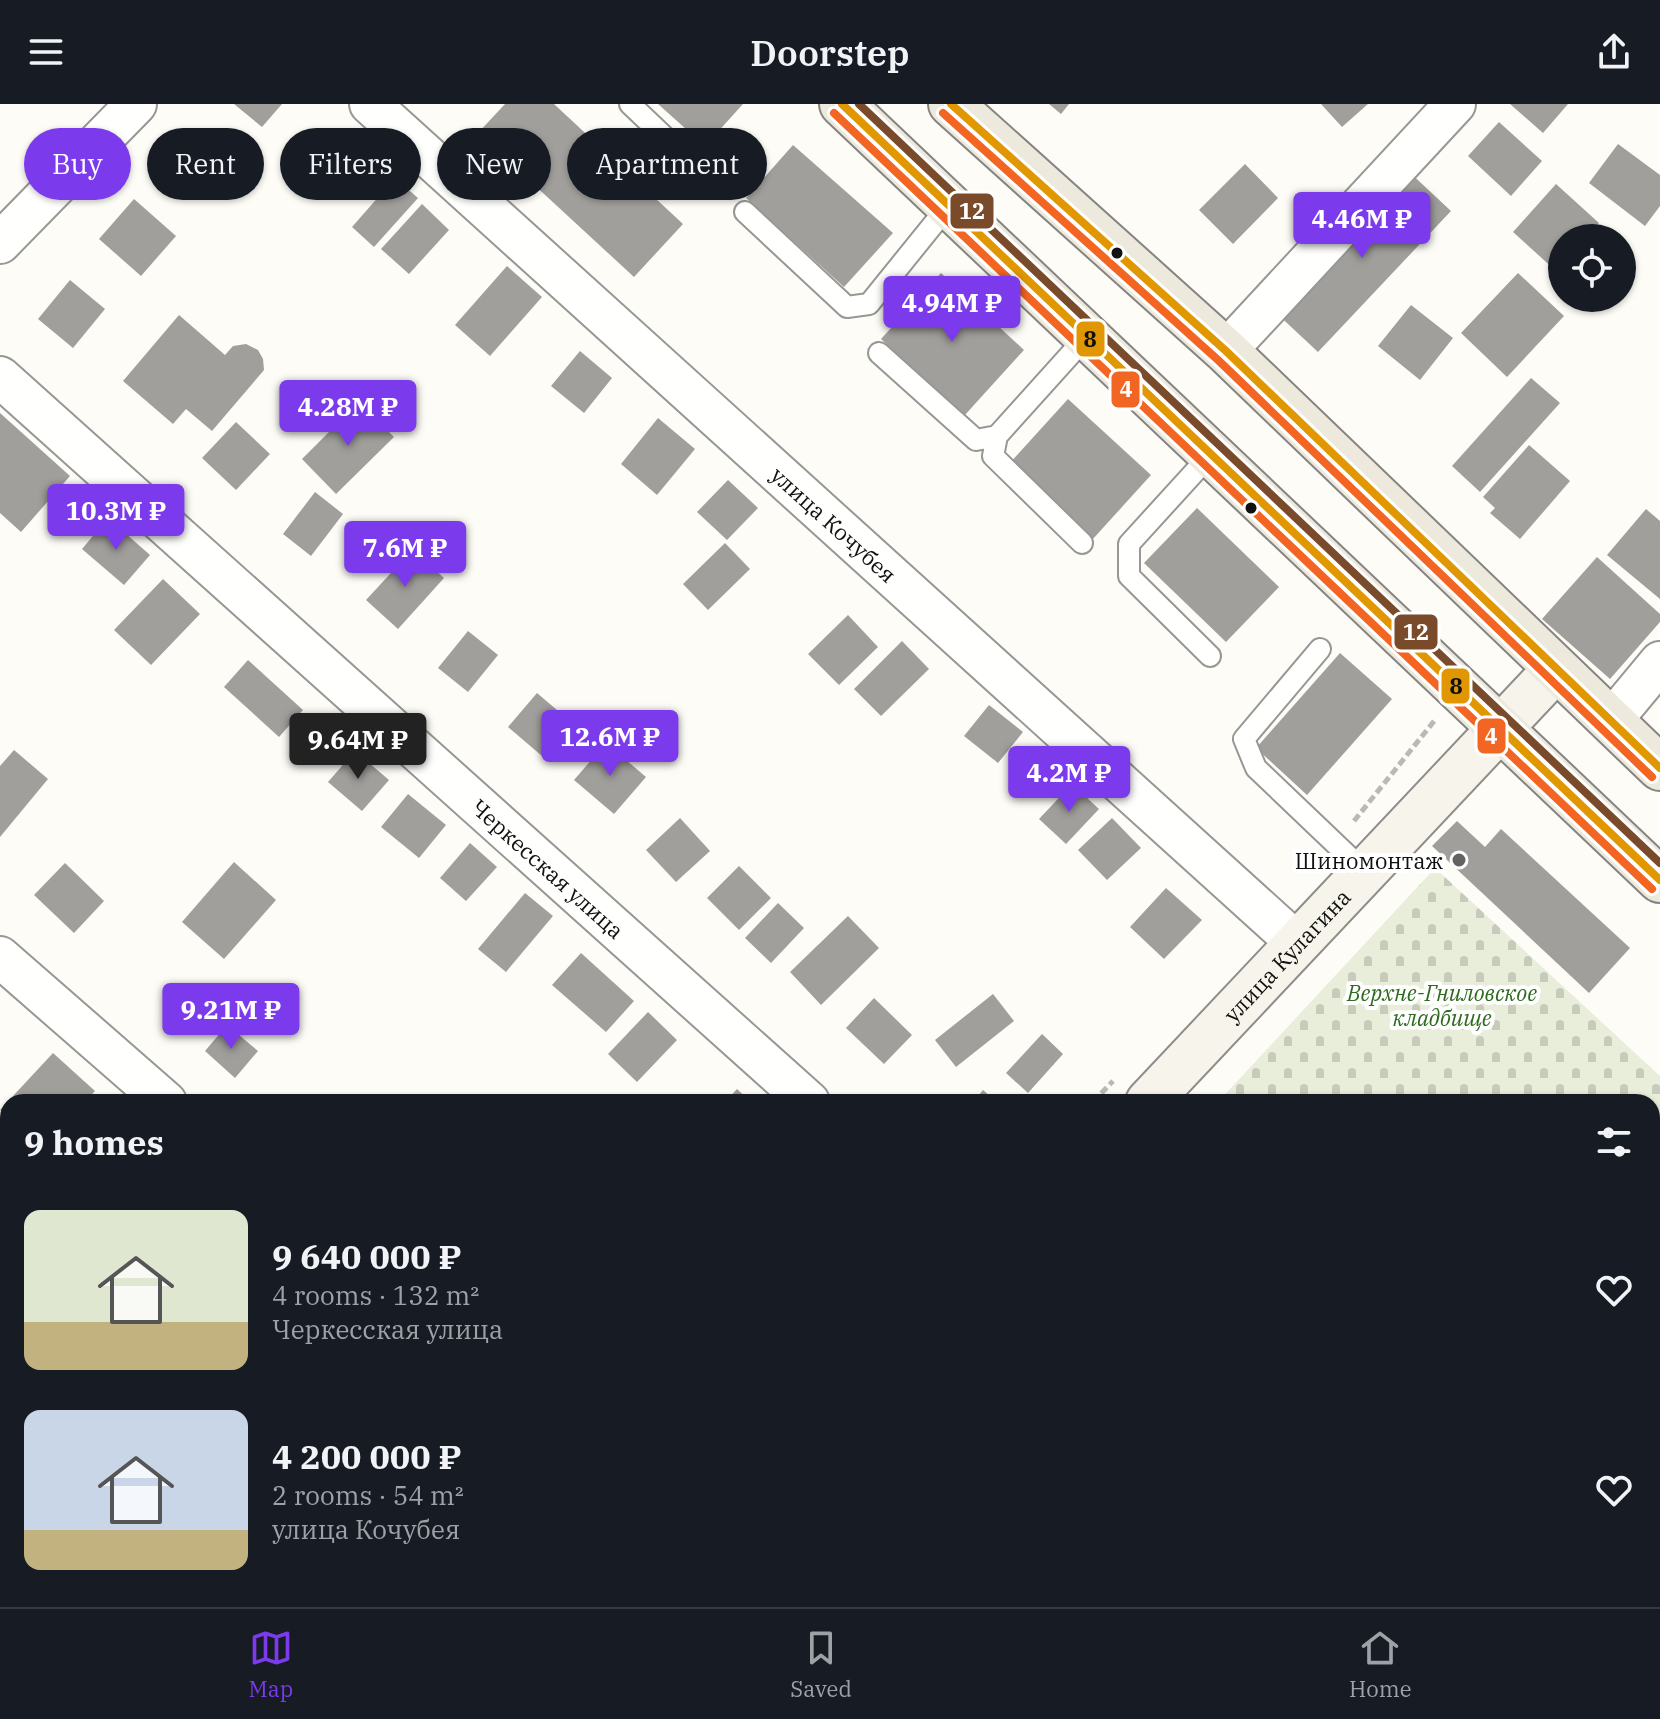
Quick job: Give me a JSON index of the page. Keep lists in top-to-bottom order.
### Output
{
  "streets": {
    "street": ["улица Кочубея", "Черкесская улица", "улица Кулагина"]
  },
  "crossings": [
    ["улица Кочубея", "улица Кулагина"]
  ],
  "parks": ["Верхне-Гниловское кладбище"],
  "places": ["Шиномонтаж"],
  "lines": ["transit line 8", "transit line 12", "transit line 4"],
  "page": {
    "header": "Doorstep",
    "chip": [
      "Buy",
      "Rent",
      "Filters",
      "New",
      "Apartment"
    ],
    "price": [
      "4.46M ₽",
      "4.94M ₽",
      "4.28M ₽",
      "10.3M ₽",
      "7.6M ₽",
      "12.6M ₽",
      "9.64M ₽",
      "4.2M ₽",
      "9.21M ₽"
    ],
    "heading": "9 homes",
    "list": [
      {
        "name": "9 640 000 ₽",
        "note": "4 rooms · 132 m² · Черкесская улица"
      },
      {
        "name": "4 200 000 ₽",
        "note": "2 rooms · 54 m² · улица Кочубея"
      }
    ],
    "tabs": ["Map", "Saved", "Home"]
  }
}
